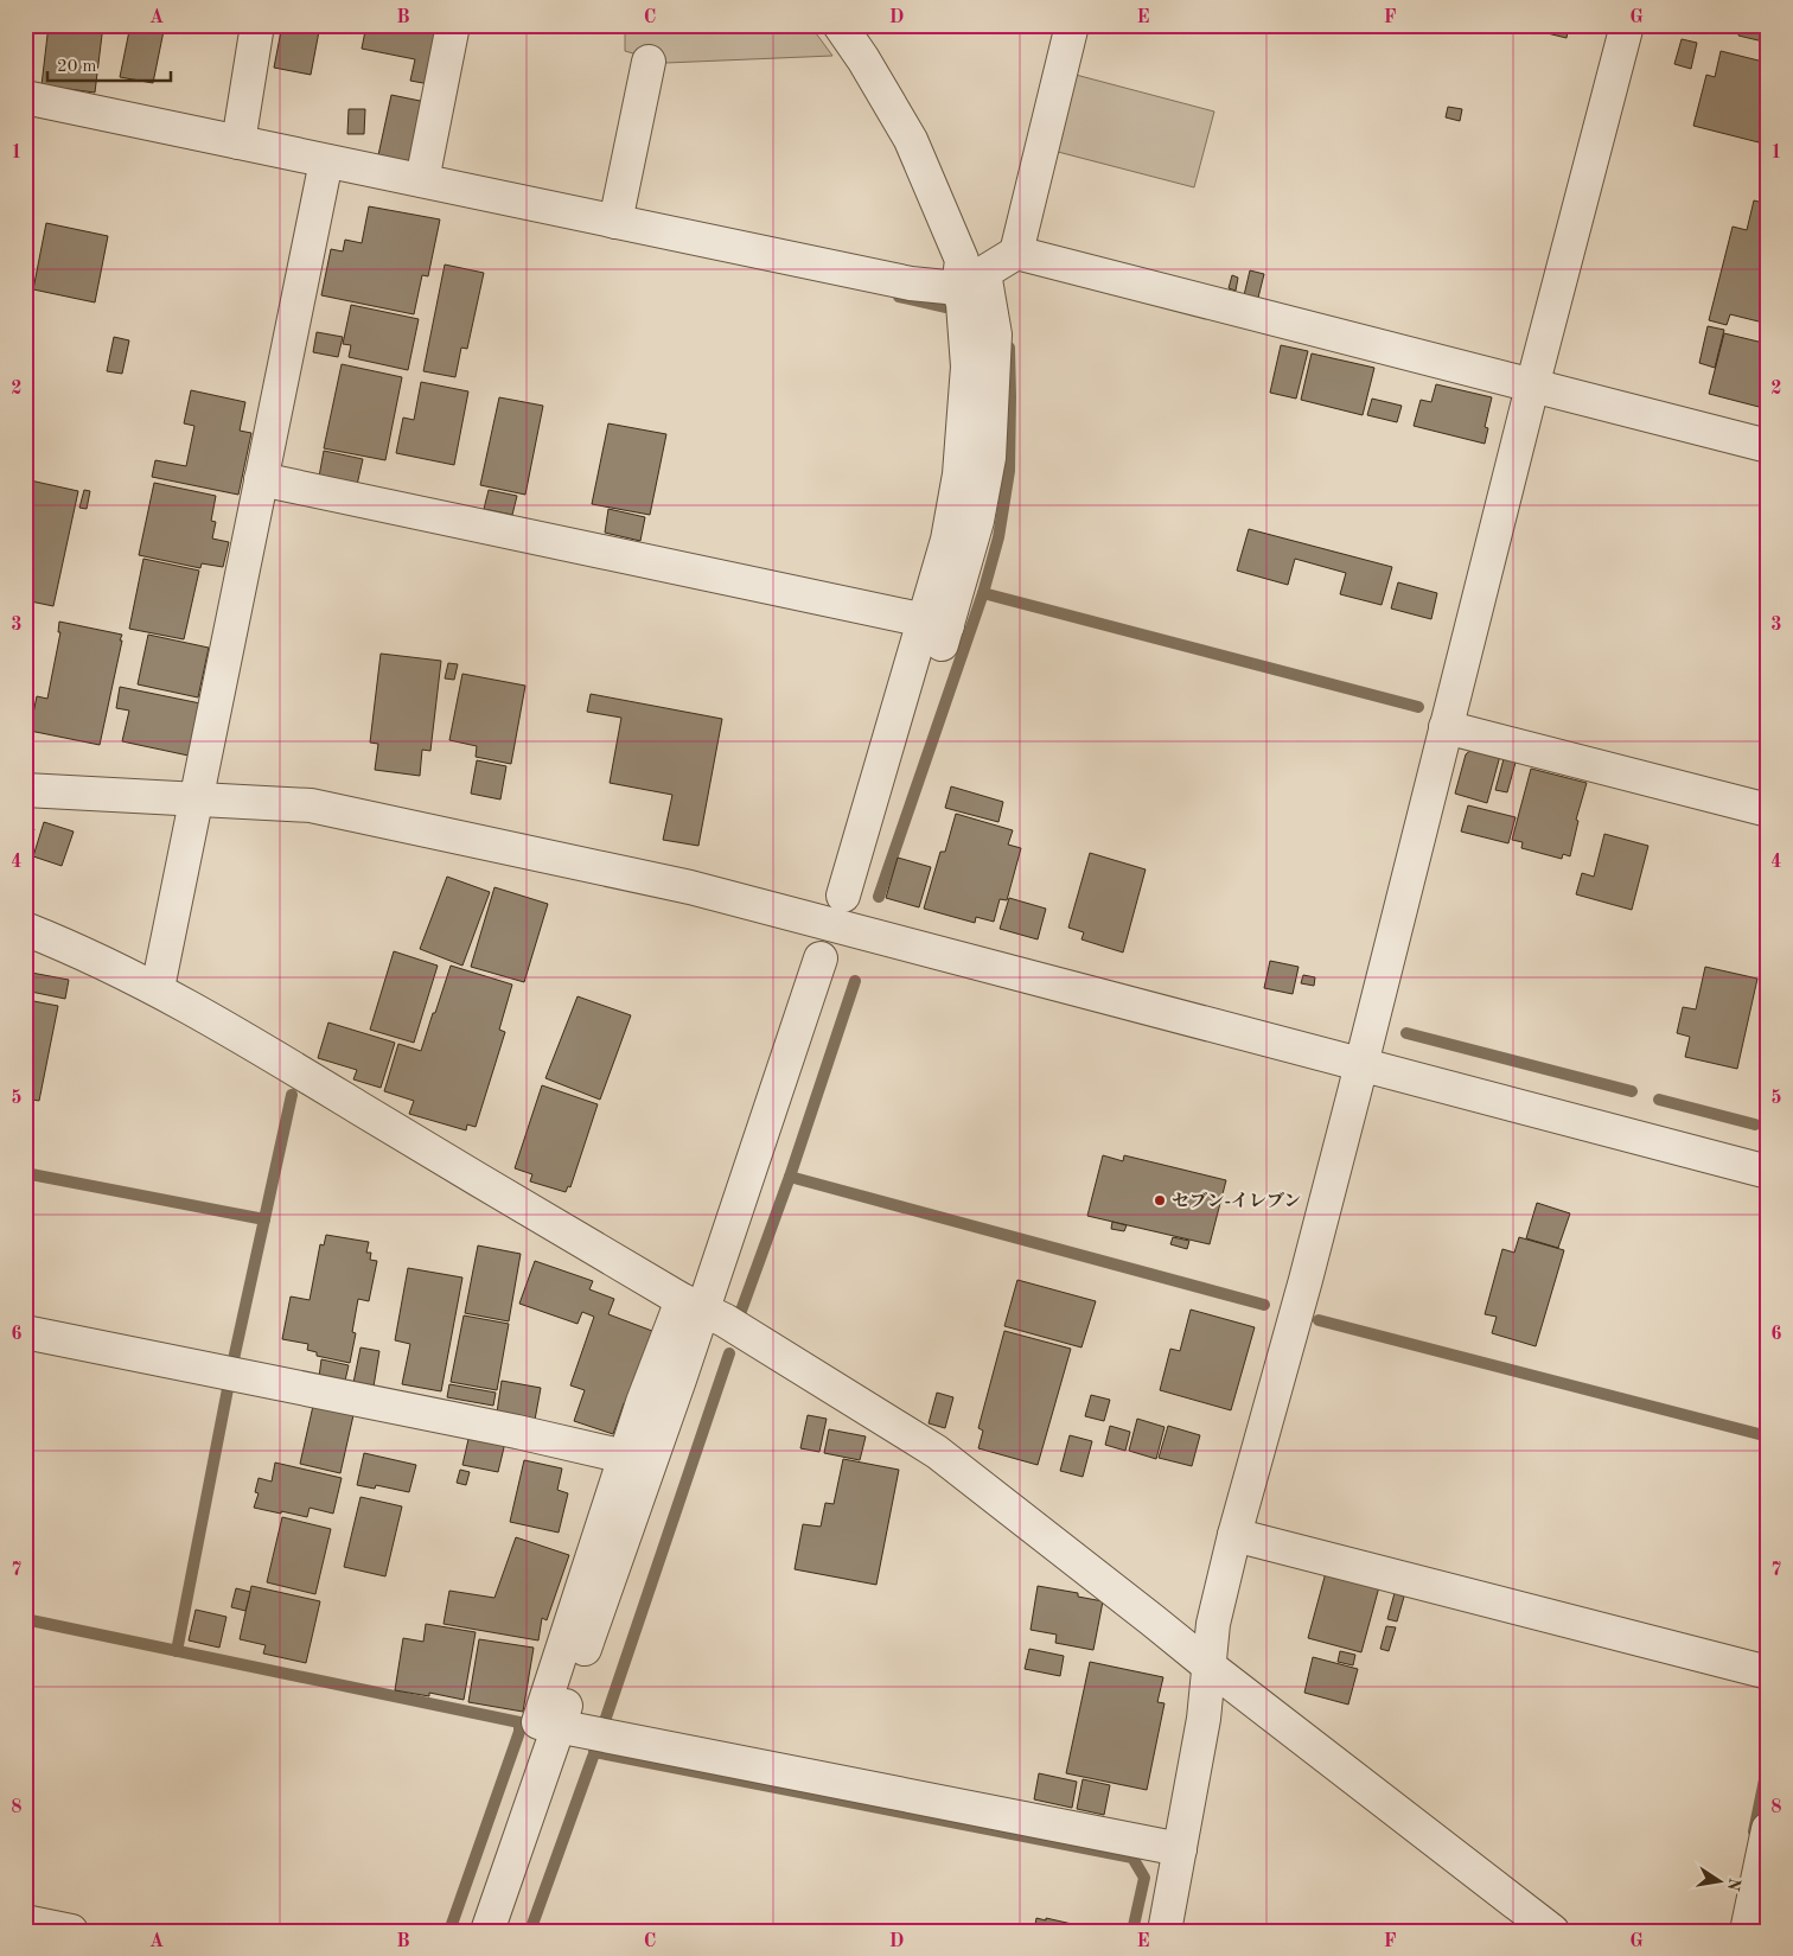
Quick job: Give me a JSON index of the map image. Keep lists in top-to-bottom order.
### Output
{
  "places": ["セブン-イレブン"],
  "scale_bar": "20 m",
  "north": "right",
  "grid": {
    "columns": [
      "A",
      "B",
      "C",
      "D",
      "E",
      "F",
      "G"
    ],
    "rows": [
      "1",
      "2",
      "3",
      "4",
      "5",
      "6",
      "7",
      "8"
    ]
  }
}
